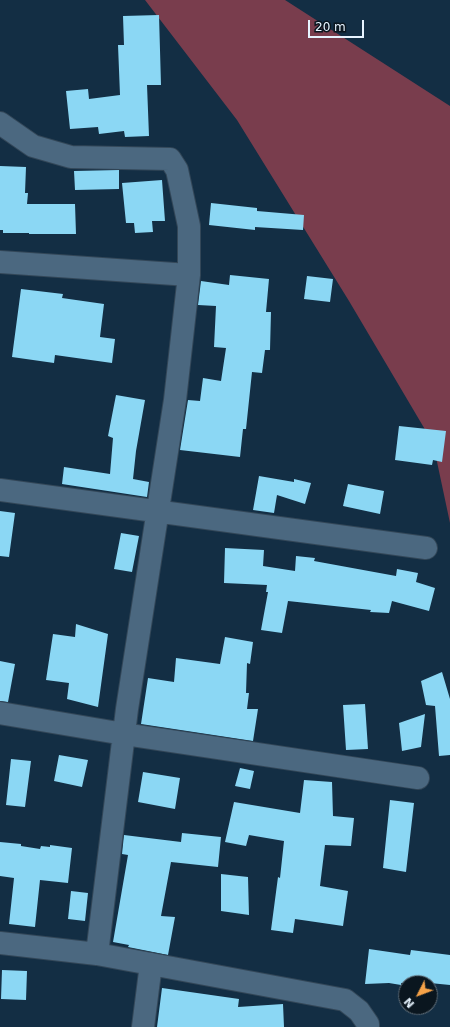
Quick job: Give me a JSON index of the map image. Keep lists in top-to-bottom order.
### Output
{
  "scale_bar": "20 m",
  "north": "bottom left"
}
